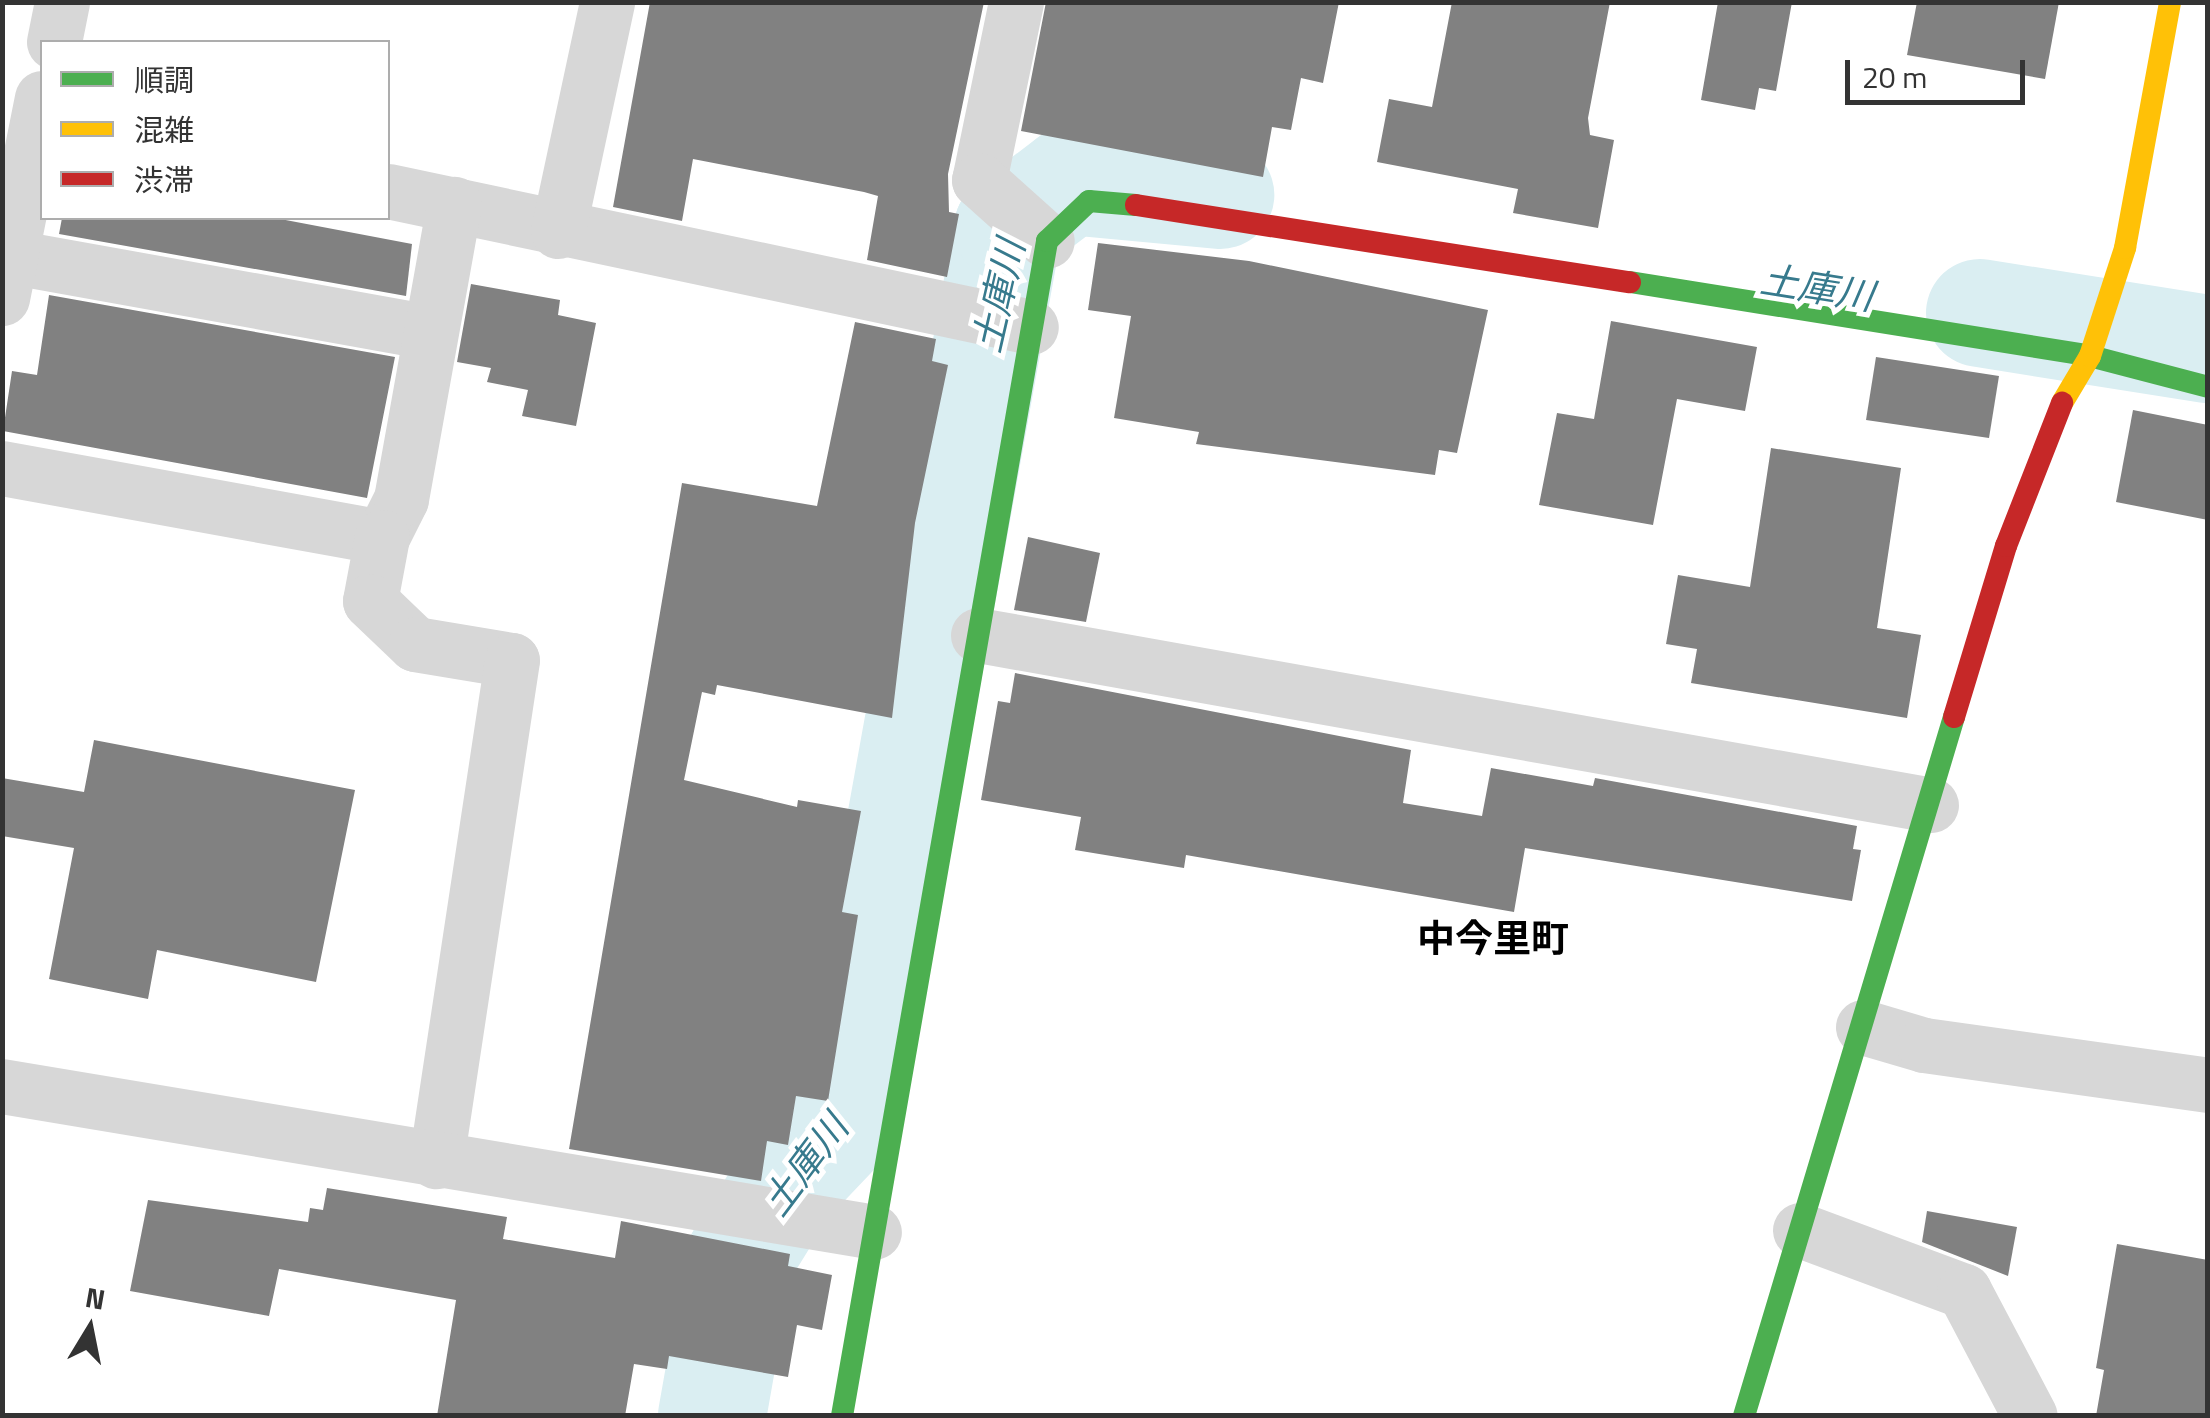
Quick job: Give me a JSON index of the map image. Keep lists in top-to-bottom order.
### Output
{
  "districts": ["中今里町"],
  "water": ["土庫川"],
  "legend": ["順調", "混雑", "渋滞"],
  "scale_bar": "20 m",
  "north": "top"
}
